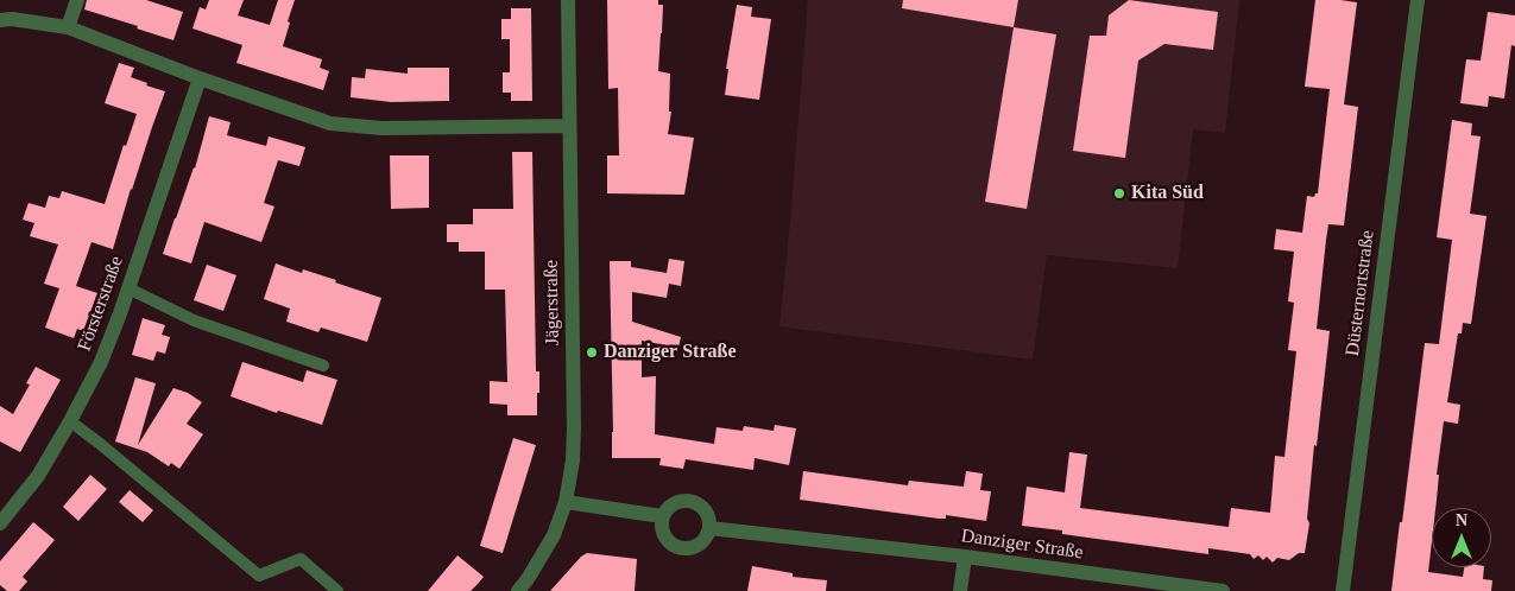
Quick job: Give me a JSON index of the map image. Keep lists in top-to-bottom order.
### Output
{
  "streets": {
    "street": [
      "Düsternortstraße",
      "Jägerstraße",
      "Försterstraße",
      "Danziger Straße"
    ]
  },
  "places": ["Kita Süd", "Danziger Straße"],
  "north": "top"
}
